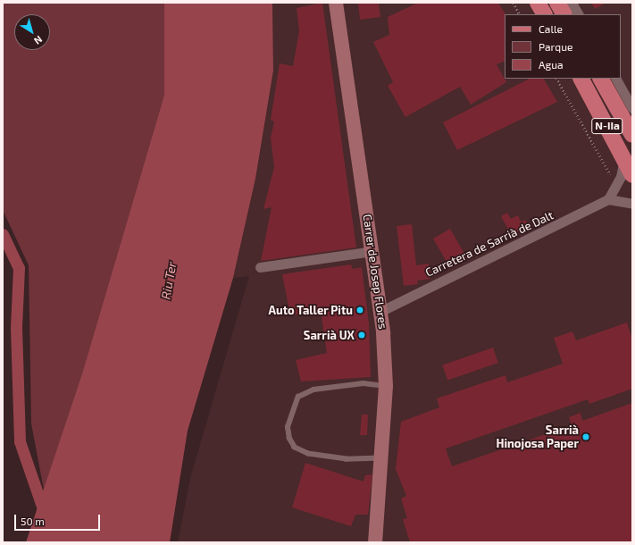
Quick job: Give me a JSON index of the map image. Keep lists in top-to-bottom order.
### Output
{
  "streets": {
    "main road": ["N-IIa"],
    "street": ["Carretera de Sarrià de Dalt", "Carrer de Josep Flores"]
  },
  "crossings": [
    ["Carretera de Sarrià de Dalt", "Carrer de Josep Flores"]
  ],
  "water": ["Riu Ter"],
  "places": ["Auto Taller Pitu", "Sarrià UX", "Sarrià Hinojosa Paper"],
  "legend": ["Calle", "Parque", "Agua"],
  "scale_bar": "50 m",
  "north": "bottom right"
}
